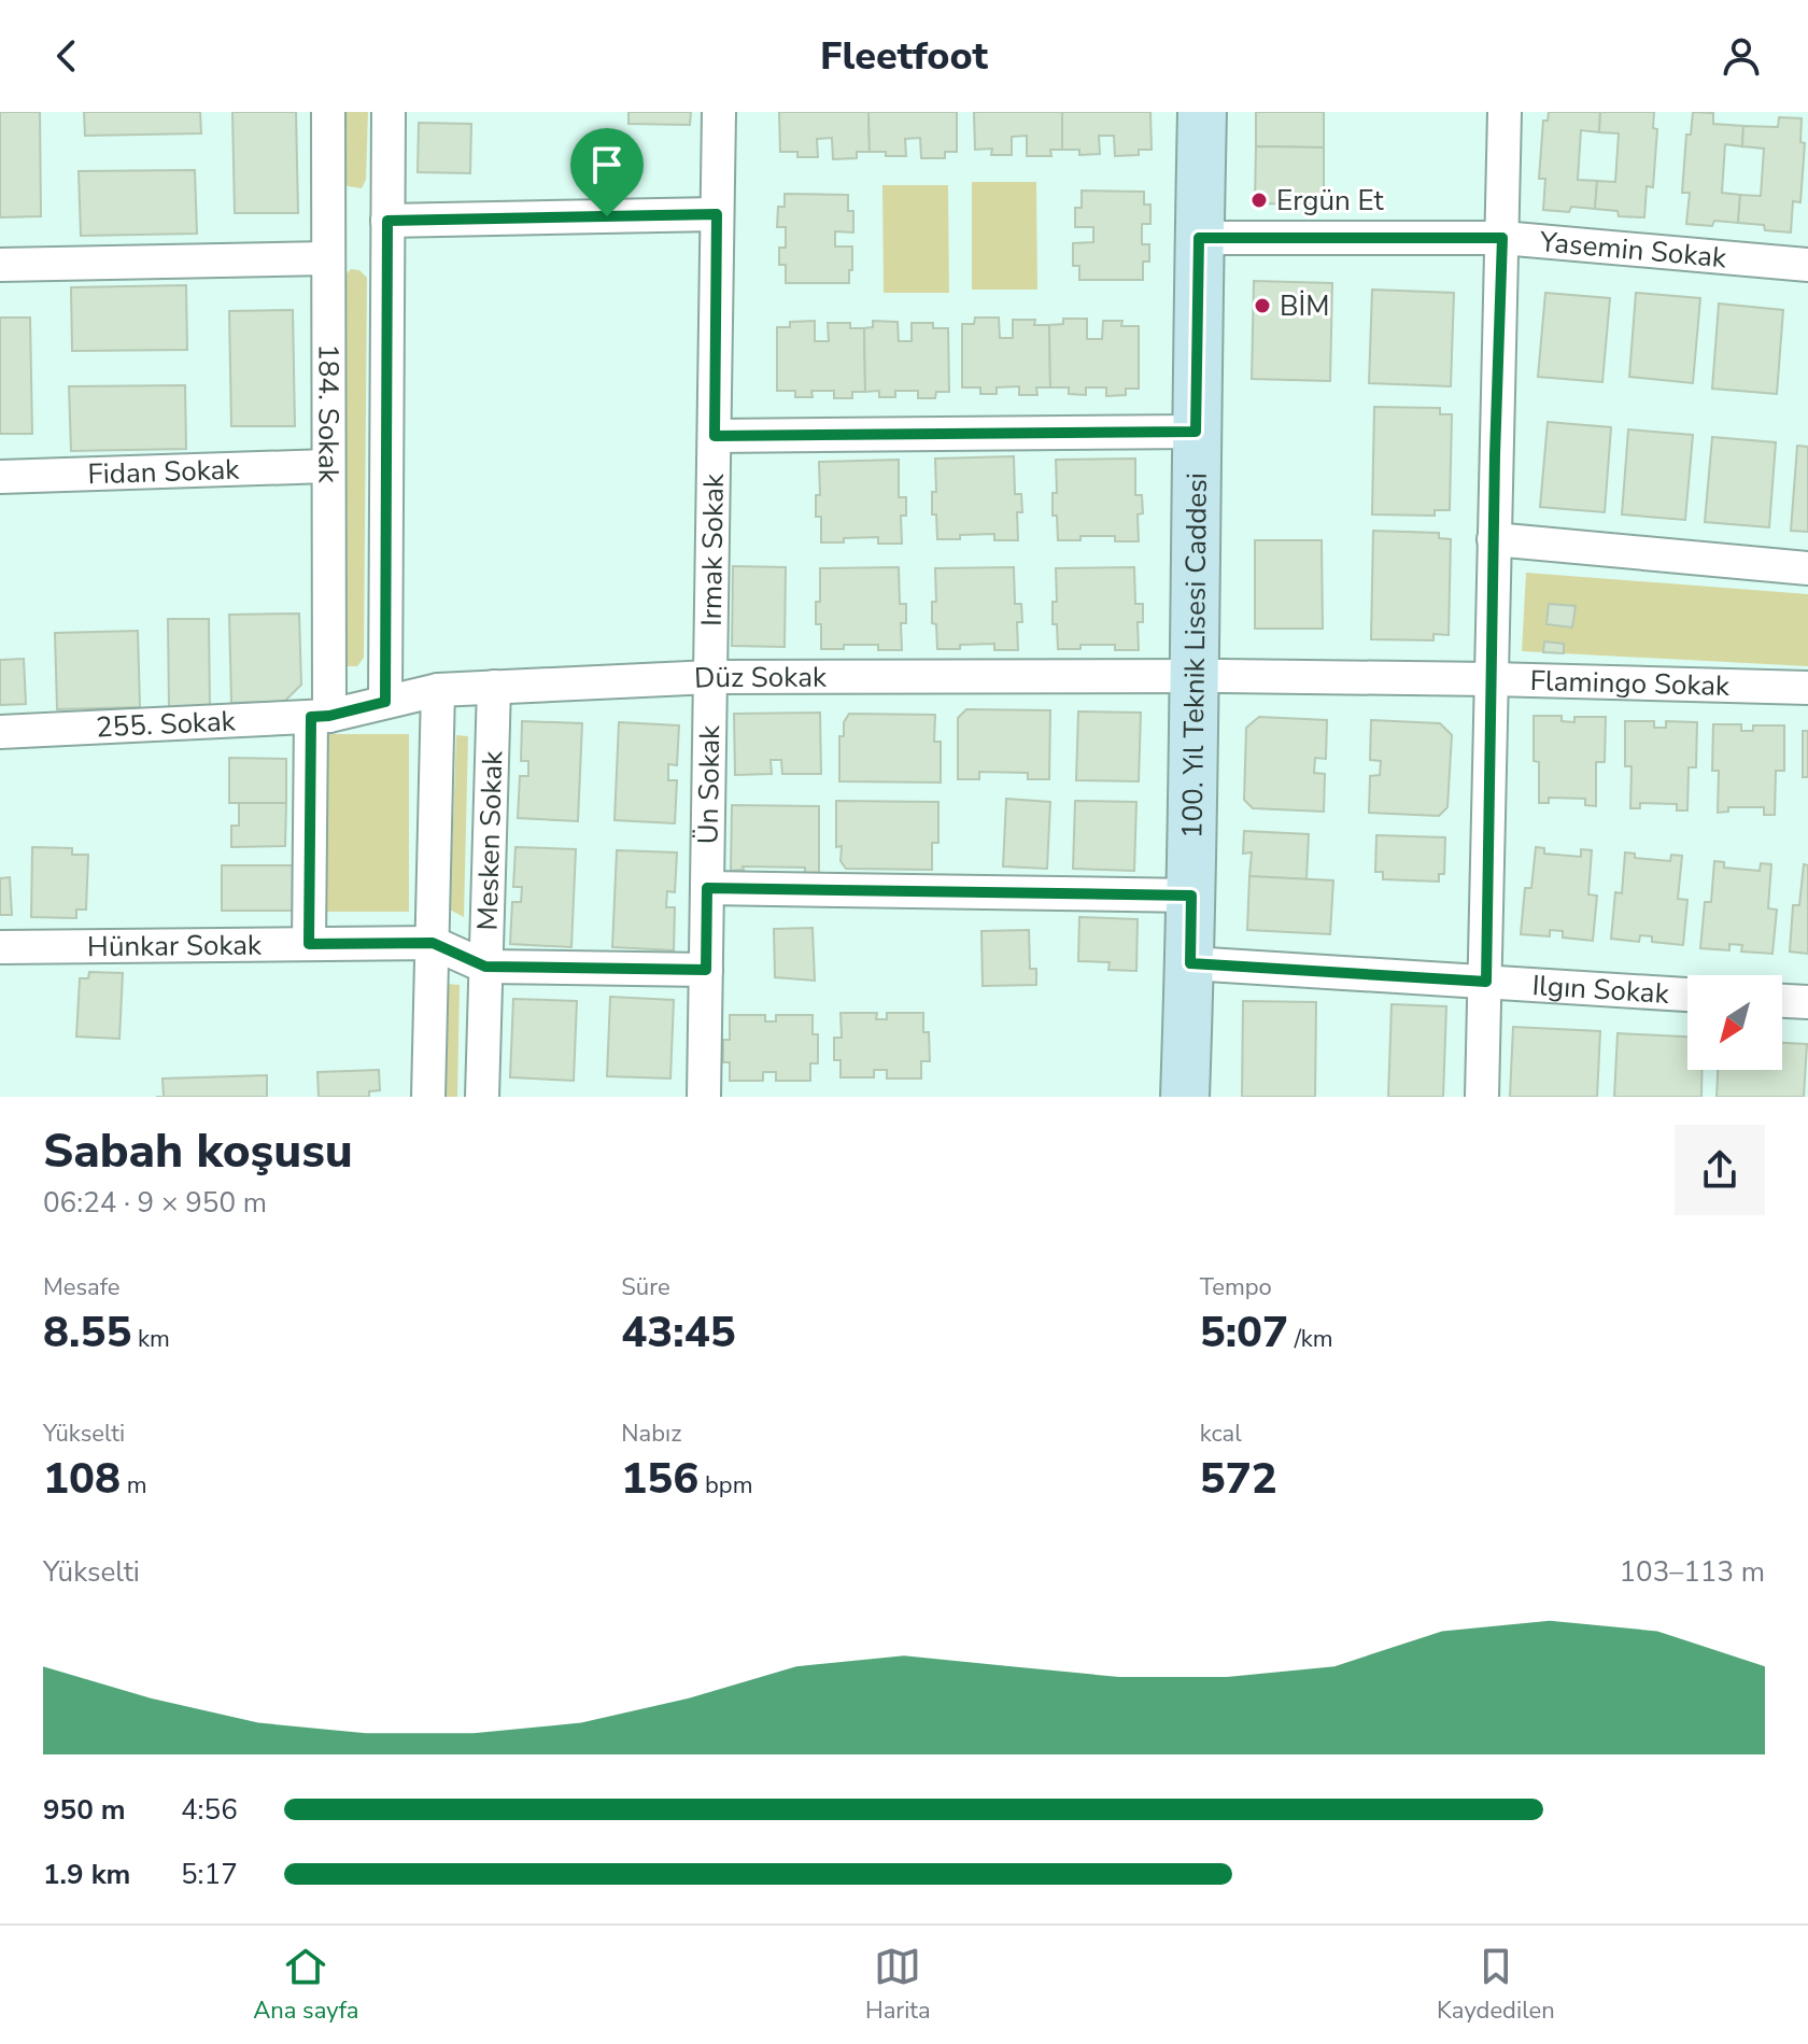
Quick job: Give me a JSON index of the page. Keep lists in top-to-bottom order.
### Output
{
  "streets": {
    "main road": ["100. Yıl Teknik Lisesi Caddesi"],
    "street": [
      "Yasemin Sokak",
      "184. Sokak",
      "Fidan Sokak",
      "Irmak Sokak",
      "Düz Sokak",
      "Flamingo Sokak",
      "255. Sokak",
      "Ün Sokak",
      "Mesken Sokak",
      "Hünkar Sokak",
      "Ilgın Sokak"
    ]
  },
  "crossings": [
    ["Yasemin Sokak", "100. Yıl Teknik Lisesi Caddesi"],
    ["184. Sokak", "Fidan Sokak"],
    ["184. Sokak", "Düz Sokak"],
    ["184. Sokak", "255. Sokak"],
    ["184. Sokak", "Hünkar Sokak"],
    ["Irmak Sokak", "Düz Sokak"],
    ["Irmak Sokak", "Ün Sokak"],
    ["100. Yıl Teknik Lisesi Caddesi", "Düz Sokak"],
    ["100. Yıl Teknik Lisesi Caddesi", "Flamingo Sokak"],
    ["100. Yıl Teknik Lisesi Caddesi", "Ilgın Sokak"],
    ["Düz Sokak", "Flamingo Sokak"],
    ["Düz Sokak", "255. Sokak"],
    ["Düz Sokak", "Ün Sokak"],
    ["Düz Sokak", "Mesken Sokak"],
    ["Ün Sokak", "Hünkar Sokak"],
    ["Mesken Sokak", "Hünkar Sokak"]
  ],
  "places": ["Ergün Et", "BİM"],
  "north": "bottom left",
  "page": {
    "header": "Fleetfoot",
    "heading": ["Sabah koşusu", "06:24 · 9 × 950 m"],
    "stats": [
      ["Mesafe", "8.55 km"],
      ["Süre", "43:45"],
      ["Tempo", "5:07 /km"],
      ["Yükselti", "108 m"],
      ["Nabız", "156 bpm"],
      ["kcal", "572"]
    ],
    "chart": ["Yükselti", "103–113 m"],
    "list": [
      {
        "name": "950 m",
        "note": "4:56"
      },
      {
        "name": "1.9 km",
        "note": "5:17"
      }
    ],
    "tabs": ["Ana sayfa", "Harita", "Kaydedilen"]
  }
}
